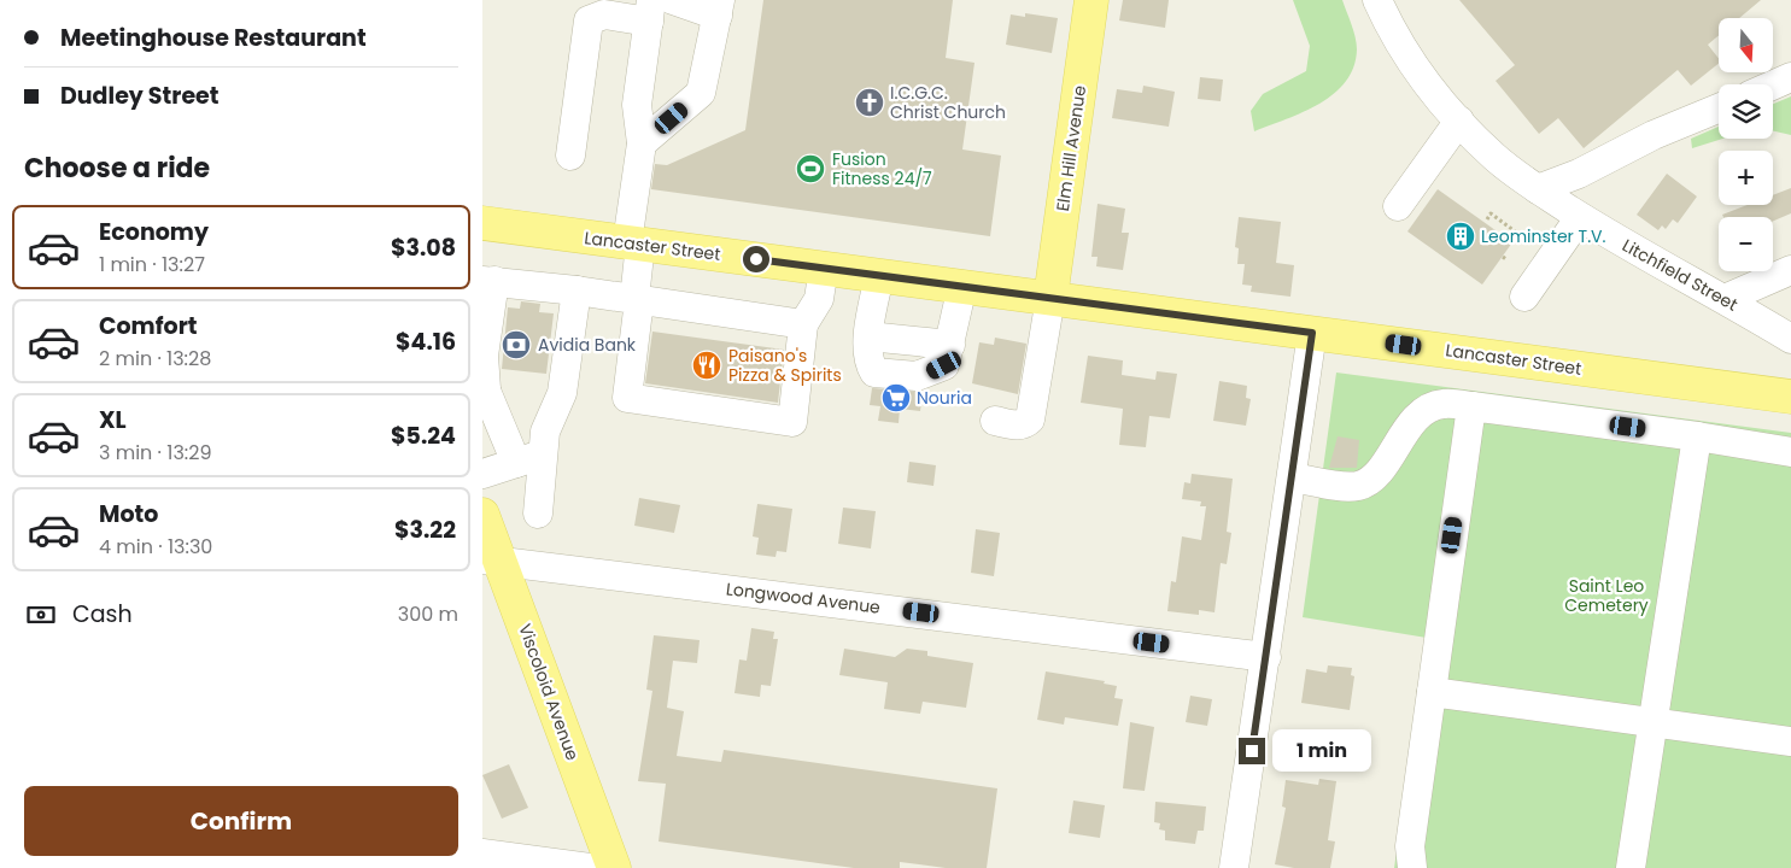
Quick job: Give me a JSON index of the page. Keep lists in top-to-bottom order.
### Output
{
  "streets": {
    "main road": ["Elm Hill Avenue", "Lancaster Street", "Viscoloid Avenue"],
    "street": ["Litchfield Street", "Longwood Avenue"]
  },
  "crossings": [
    ["Elm Hill Avenue", "Lancaster Street"],
    ["Longwood Avenue", "Viscoloid Avenue"]
  ],
  "parks": ["Saint Leo Cemetery"],
  "places": {
    "church": ["I.C.G.C. Christ Church"],
    "sports": ["Fusion Fitness 24/7"],
    "building": ["Leominster T.V."],
    "bank": ["Avidia Bank"],
    "restaurant": ["Paisano's Pizza & Spirits"],
    "supermarket": ["Nouria"]
  },
  "north": "bottom",
  "page": {
    "banner": ["Meetinghouse Restaurant", "Dudley Street"],
    "map_buttons": ["+", "−"],
    "heading": "Choose a ride",
    "list": [
      {
        "name": "Economy",
        "note": "1 min · 13:27",
        "value": "$3.08"
      },
      {
        "name": "Comfort",
        "note": "2 min · 13:28",
        "value": "$4.16"
      },
      {
        "name": "XL",
        "note": "3 min · 13:29",
        "value": "$5.24"
      },
      {
        "name": "Moto",
        "note": "4 min · 13:30",
        "value": "$3.22"
      }
    ],
    "pay": ["Cash", "300 m"],
    "bubble": "1 min",
    "buttons": "Confirm"
  }
}
